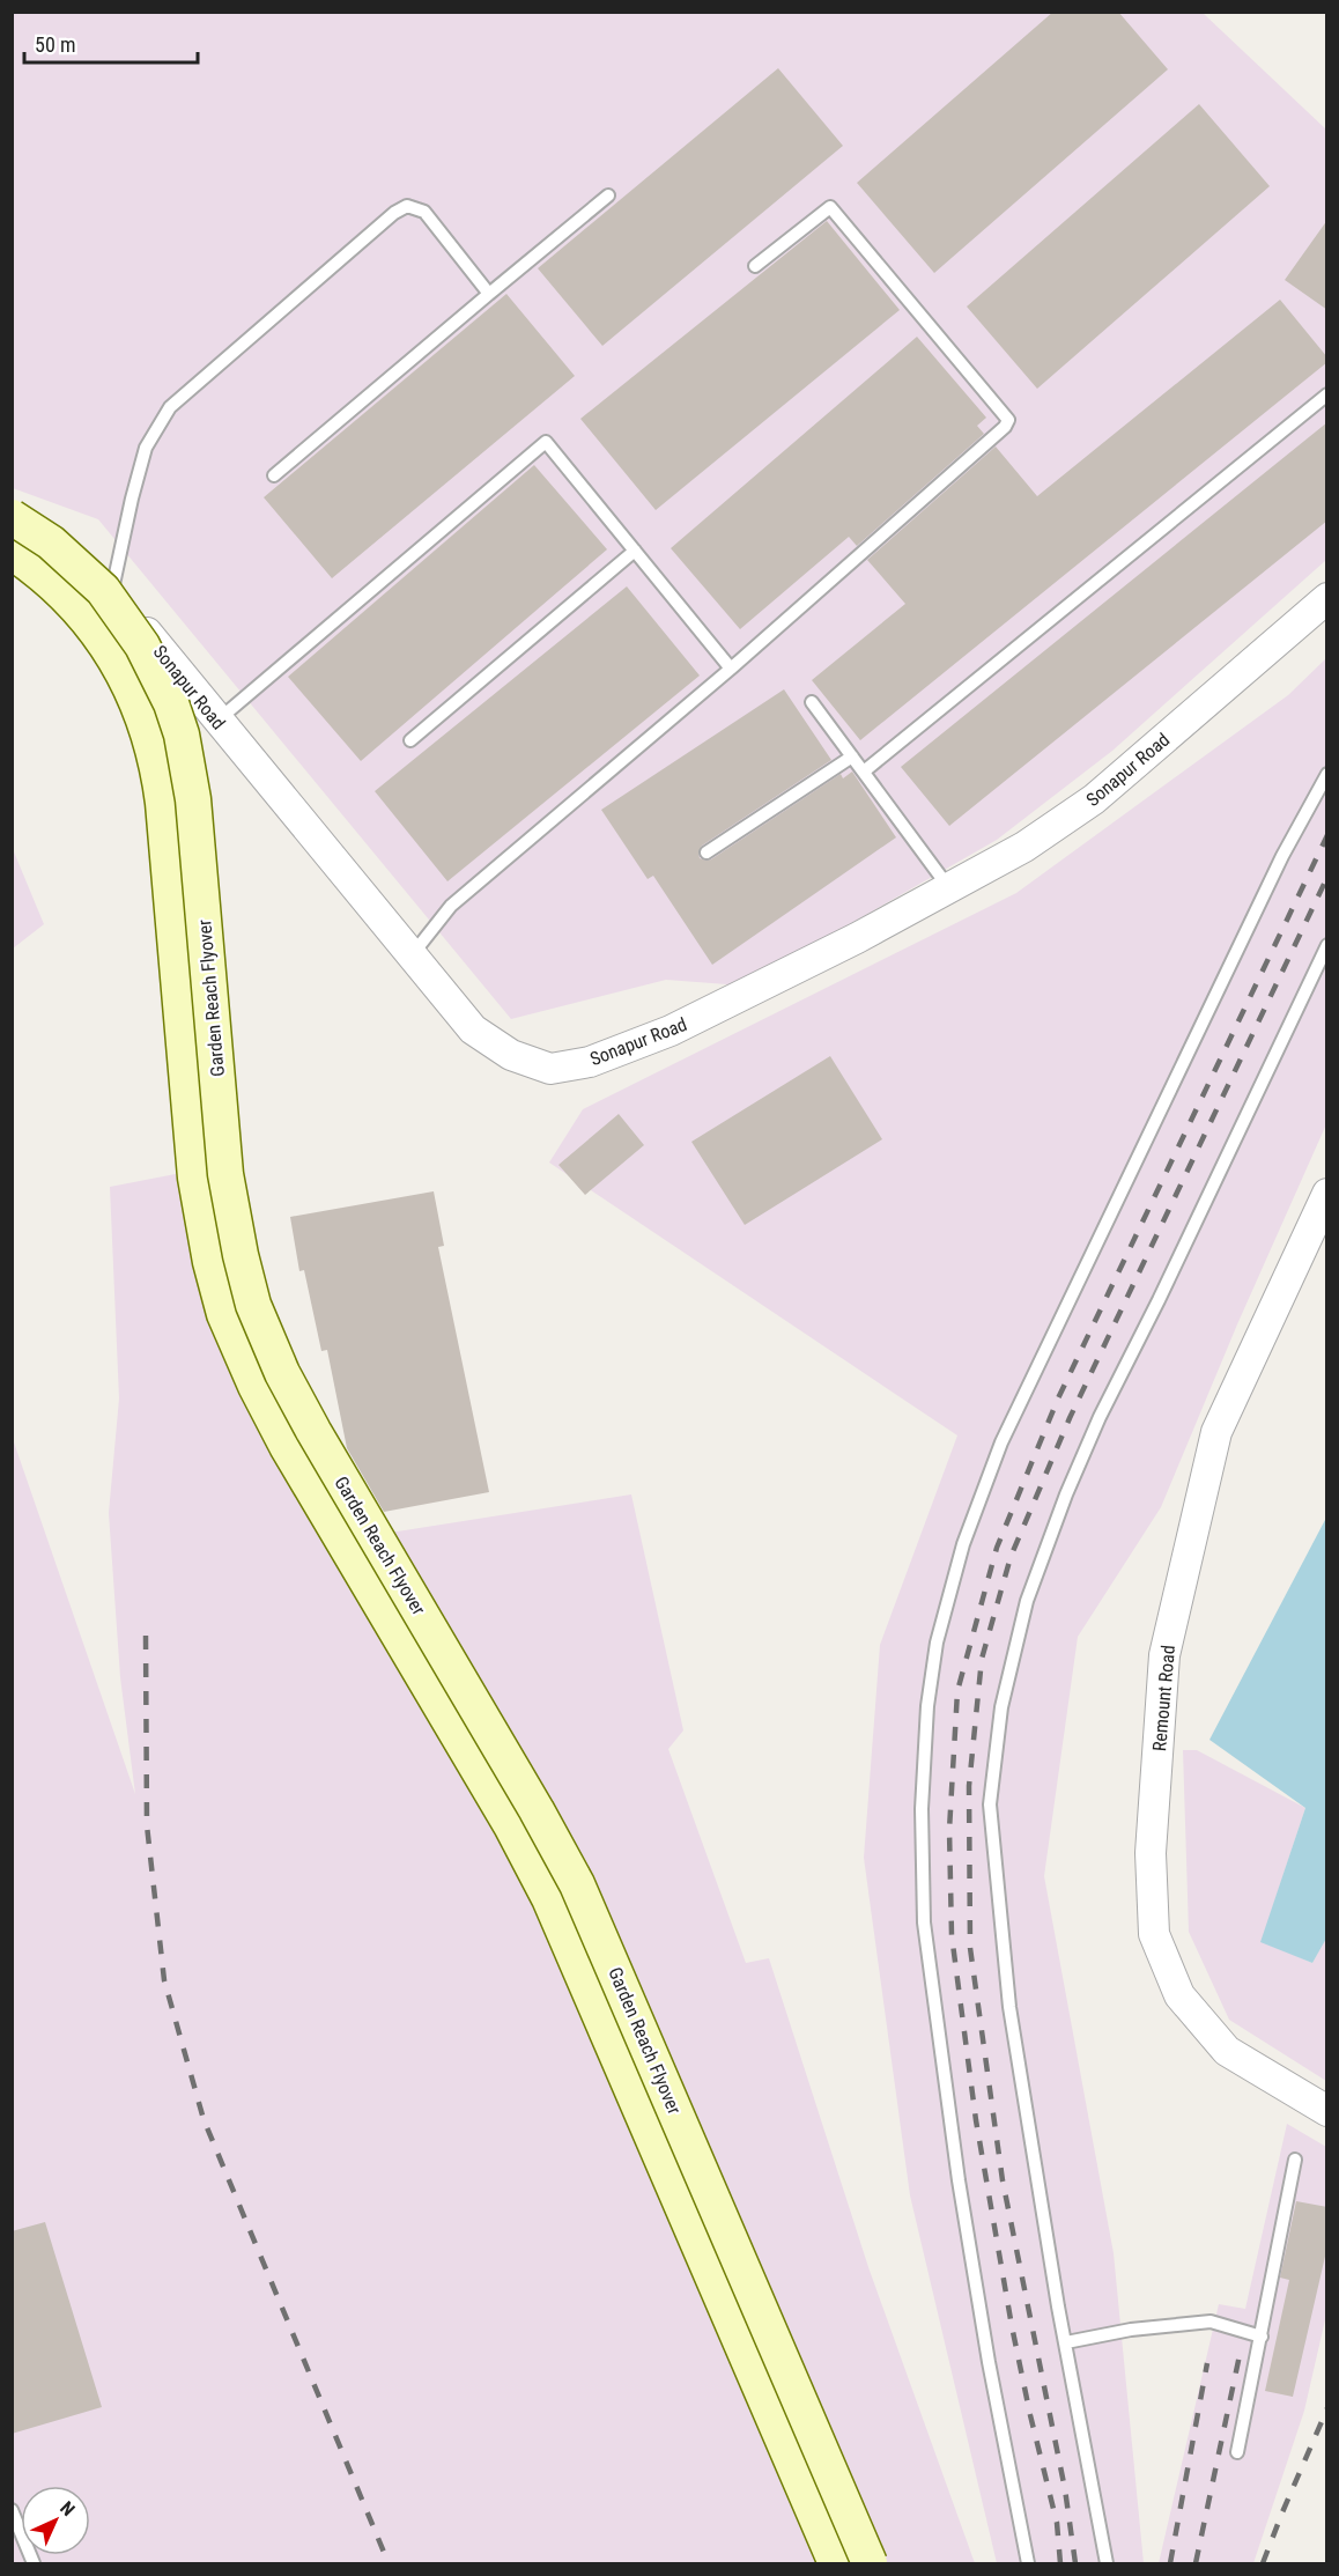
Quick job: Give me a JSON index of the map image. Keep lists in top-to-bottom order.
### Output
{
  "streets": {
    "main road": ["Garden Reach Flyover"],
    "street": ["Sonapur Road", "Remount Road"]
  },
  "scale_bar": "50 m",
  "north": "top right"
}
